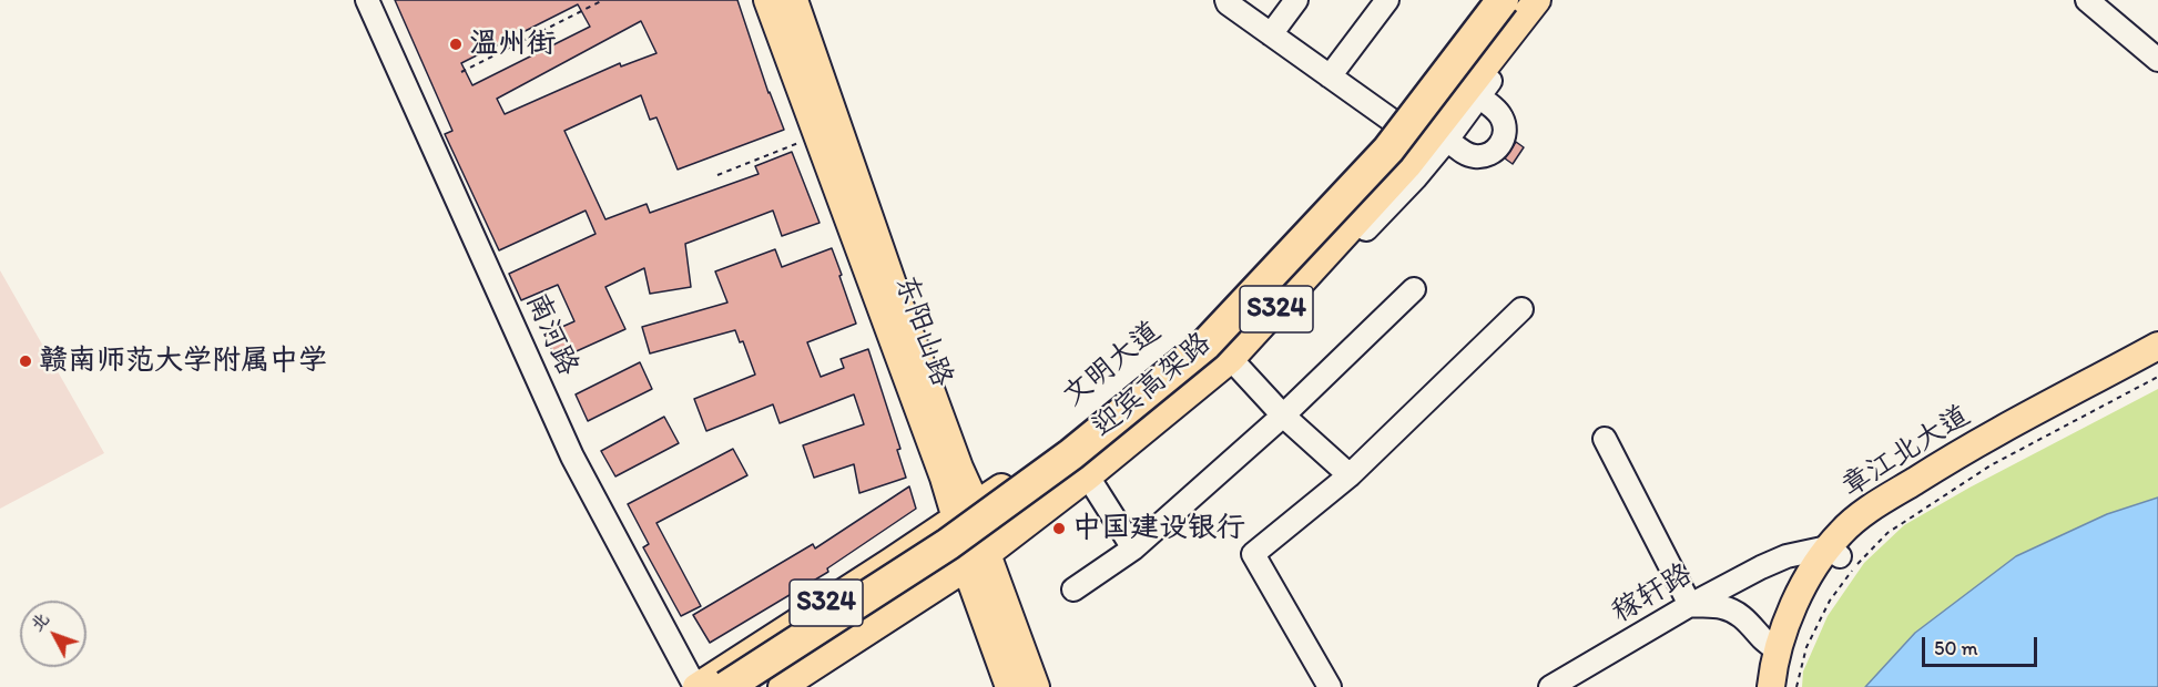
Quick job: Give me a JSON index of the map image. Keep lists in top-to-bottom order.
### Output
{
  "streets": {
    "highway": ["迎宾高架路"],
    "main road": [
      "S324",
      "东阳山路",
      "文明大道",
      "章江北大道"
    ],
    "street": ["南河路", "稼轩路"]
  },
  "crossings": [
    ["S324", "东阳山路"],
    ["东阳山路", "文明大道"],
    ["南河路", "文明大道"],
    ["章江北大道", "稼轩路"]
  ],
  "places": ["温州街", "赣南师范大学附属中学", "中国建设银行"],
  "scale_bar": "50 m",
  "north": "top left"
}
